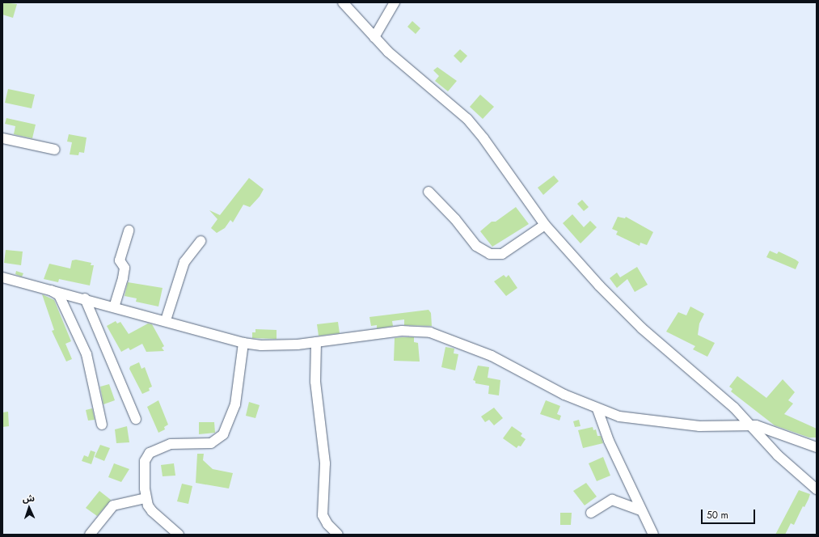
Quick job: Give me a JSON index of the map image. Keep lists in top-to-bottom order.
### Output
{
  "scale_bar": "50 m",
  "north": "top"
}
